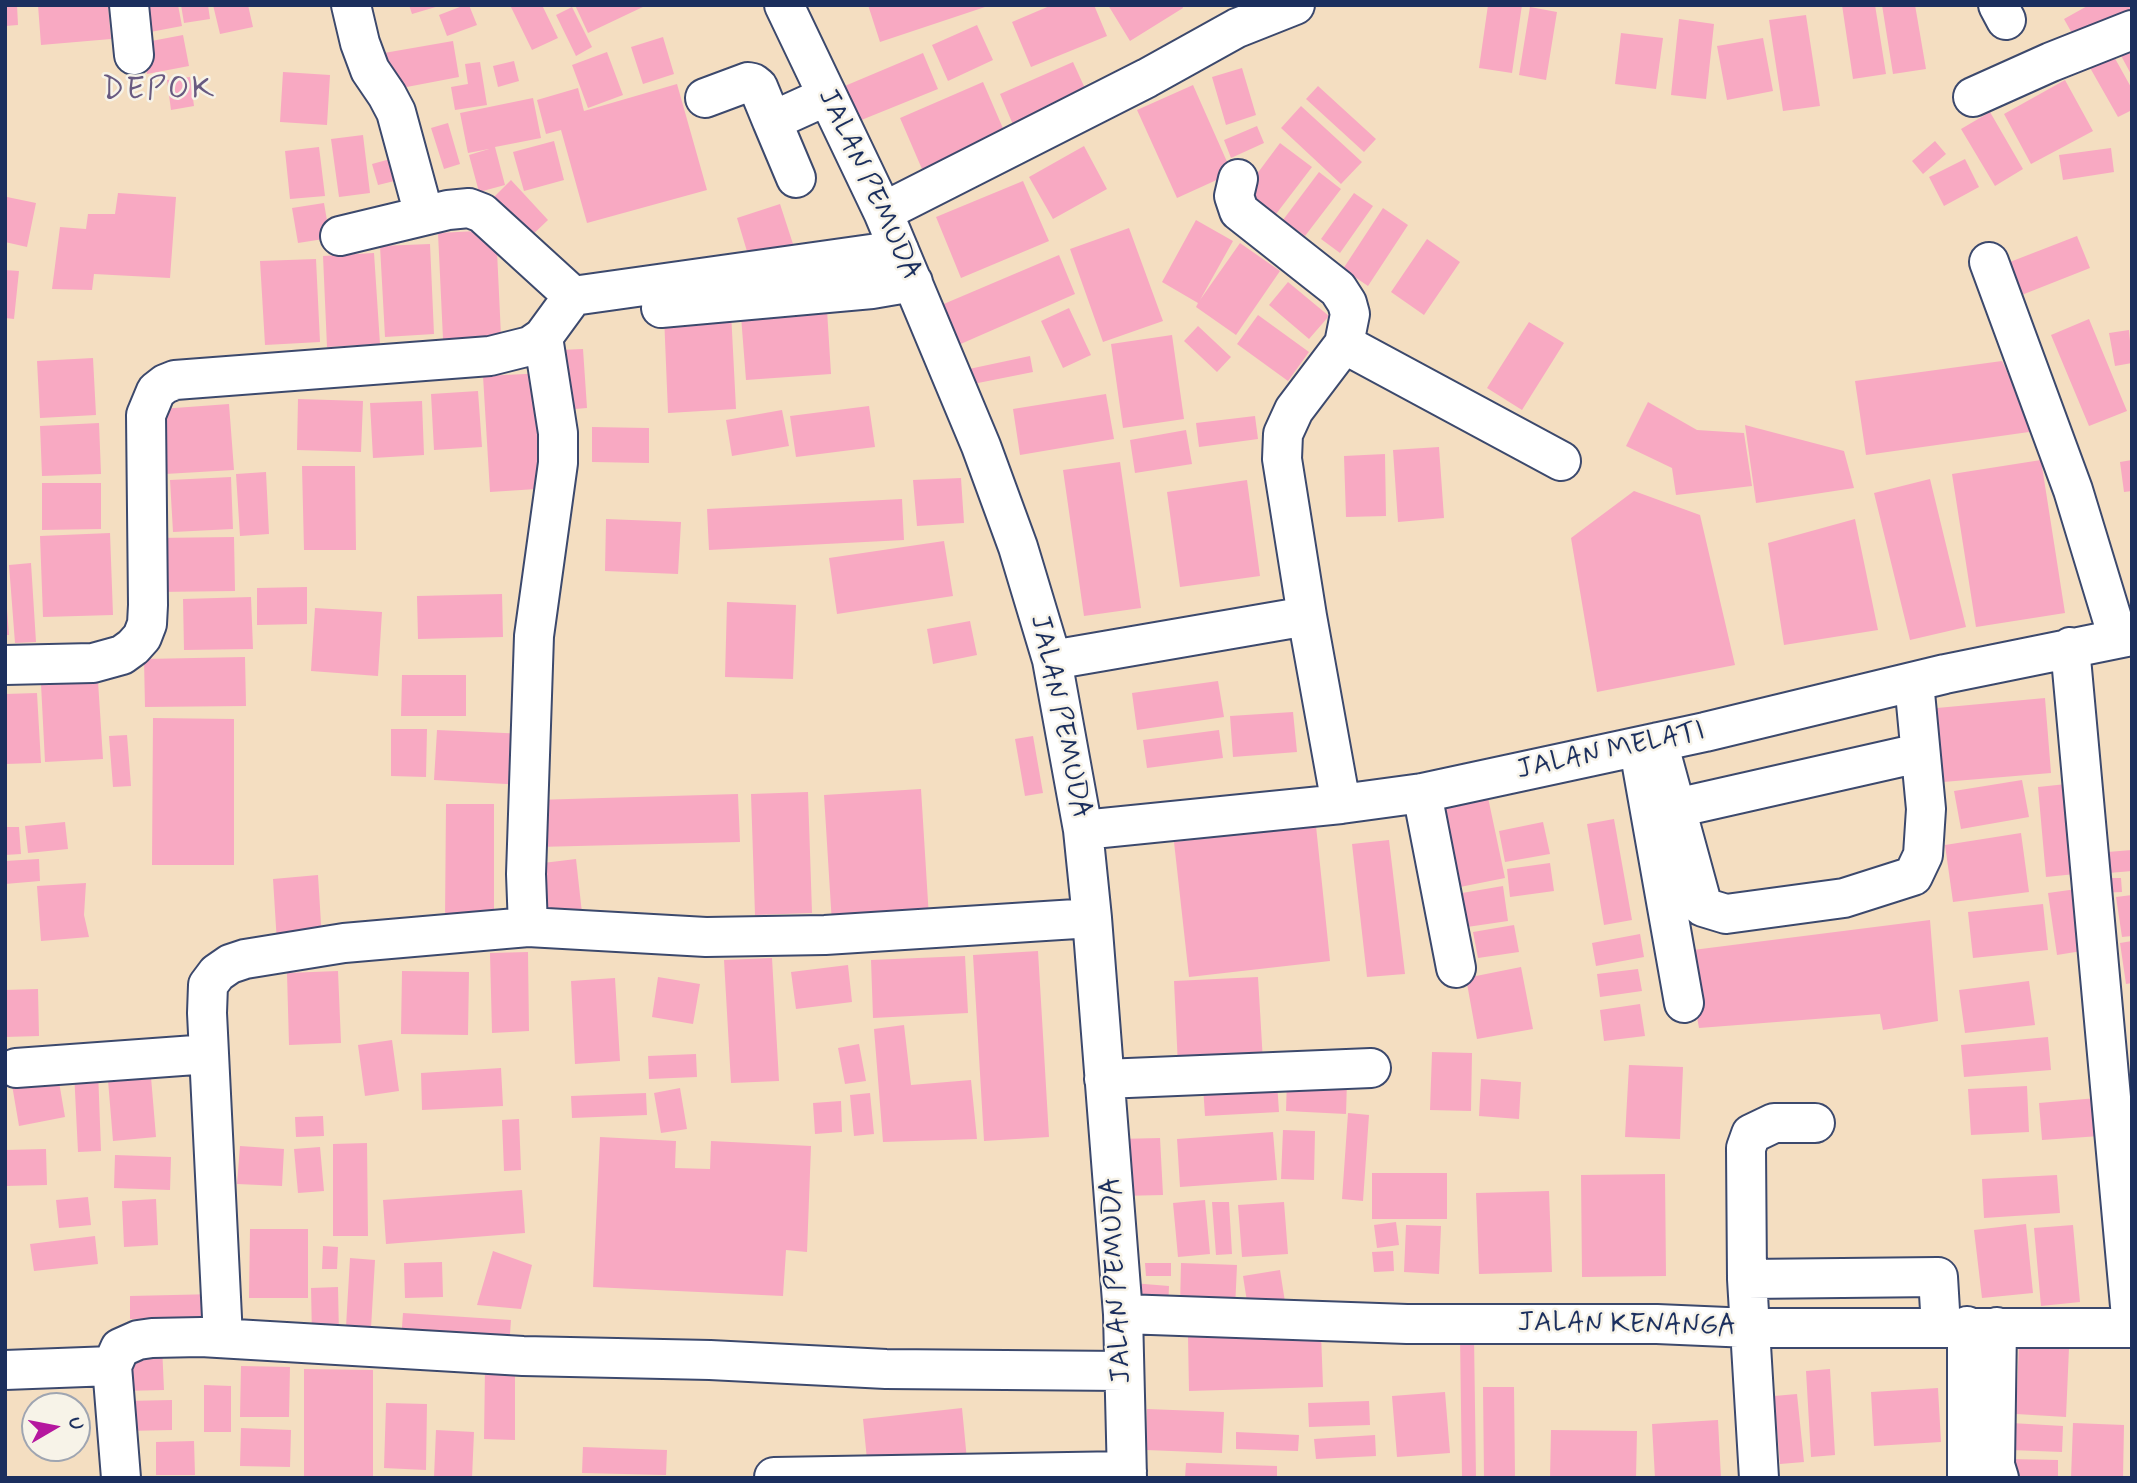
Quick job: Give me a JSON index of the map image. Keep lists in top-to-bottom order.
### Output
{
  "streets": {
    "street": ["JALAN PEMUDA", "JALAN MELATI", "JALAN KENANGA"]
  },
  "crossings": [
    ["JALAN PEMUDA", "JALAN MELATI"],
    ["JALAN PEMUDA", "JALAN KENANGA"]
  ],
  "districts": ["DEPOK"],
  "north": "right"
}
